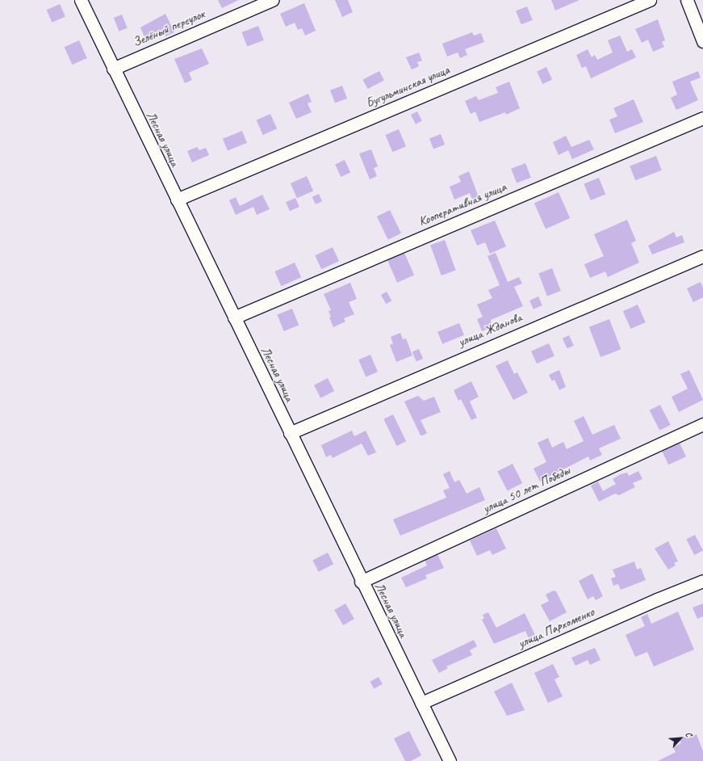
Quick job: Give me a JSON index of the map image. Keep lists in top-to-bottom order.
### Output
{
  "streets": {
    "street": [
      "Зелёный переулок",
      "Бугульминская улица",
      "Лесная улица",
      "Кооперативная улица",
      "улица Жданова",
      "улица 50 лет Победы",
      "улица Пархоменко"
    ]
  },
  "crossings": [
    ["Зелёный переулок", "Лесная улица"],
    ["Бугульминская улица", "Лесная улица"],
    ["Лесная улица", "Кооперативная улица"],
    ["Лесная улица", "улица Жданова"],
    ["Лесная улица", "улица 50 лет Победы"],
    ["Лесная улица", "улица Пархоменко"]
  ],
  "north": "top right"
}
